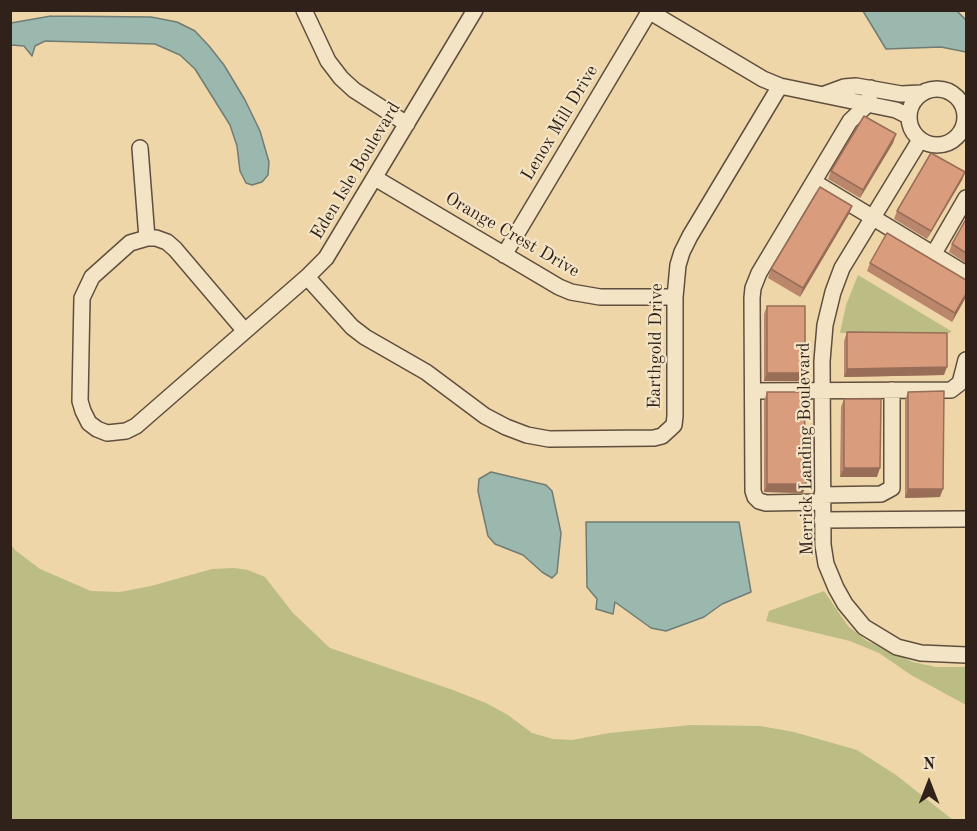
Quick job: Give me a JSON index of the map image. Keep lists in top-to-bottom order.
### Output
{
  "streets": {
    "street": [
      "Lenox Mill Drive",
      "Eden Isle Boulevard",
      "Orange Crest Drive",
      "Earthgold Drive",
      "Merrick Landing Boulevard"
    ]
  },
  "crossings": [
    ["Lenox Mill Drive", "Orange Crest Drive"],
    ["Eden Isle Boulevard", "Orange Crest Drive"],
    ["Eden Isle Boulevard", "Earthgold Drive"],
    ["Orange Crest Drive", "Earthgold Drive"]
  ],
  "north": "top"
}
